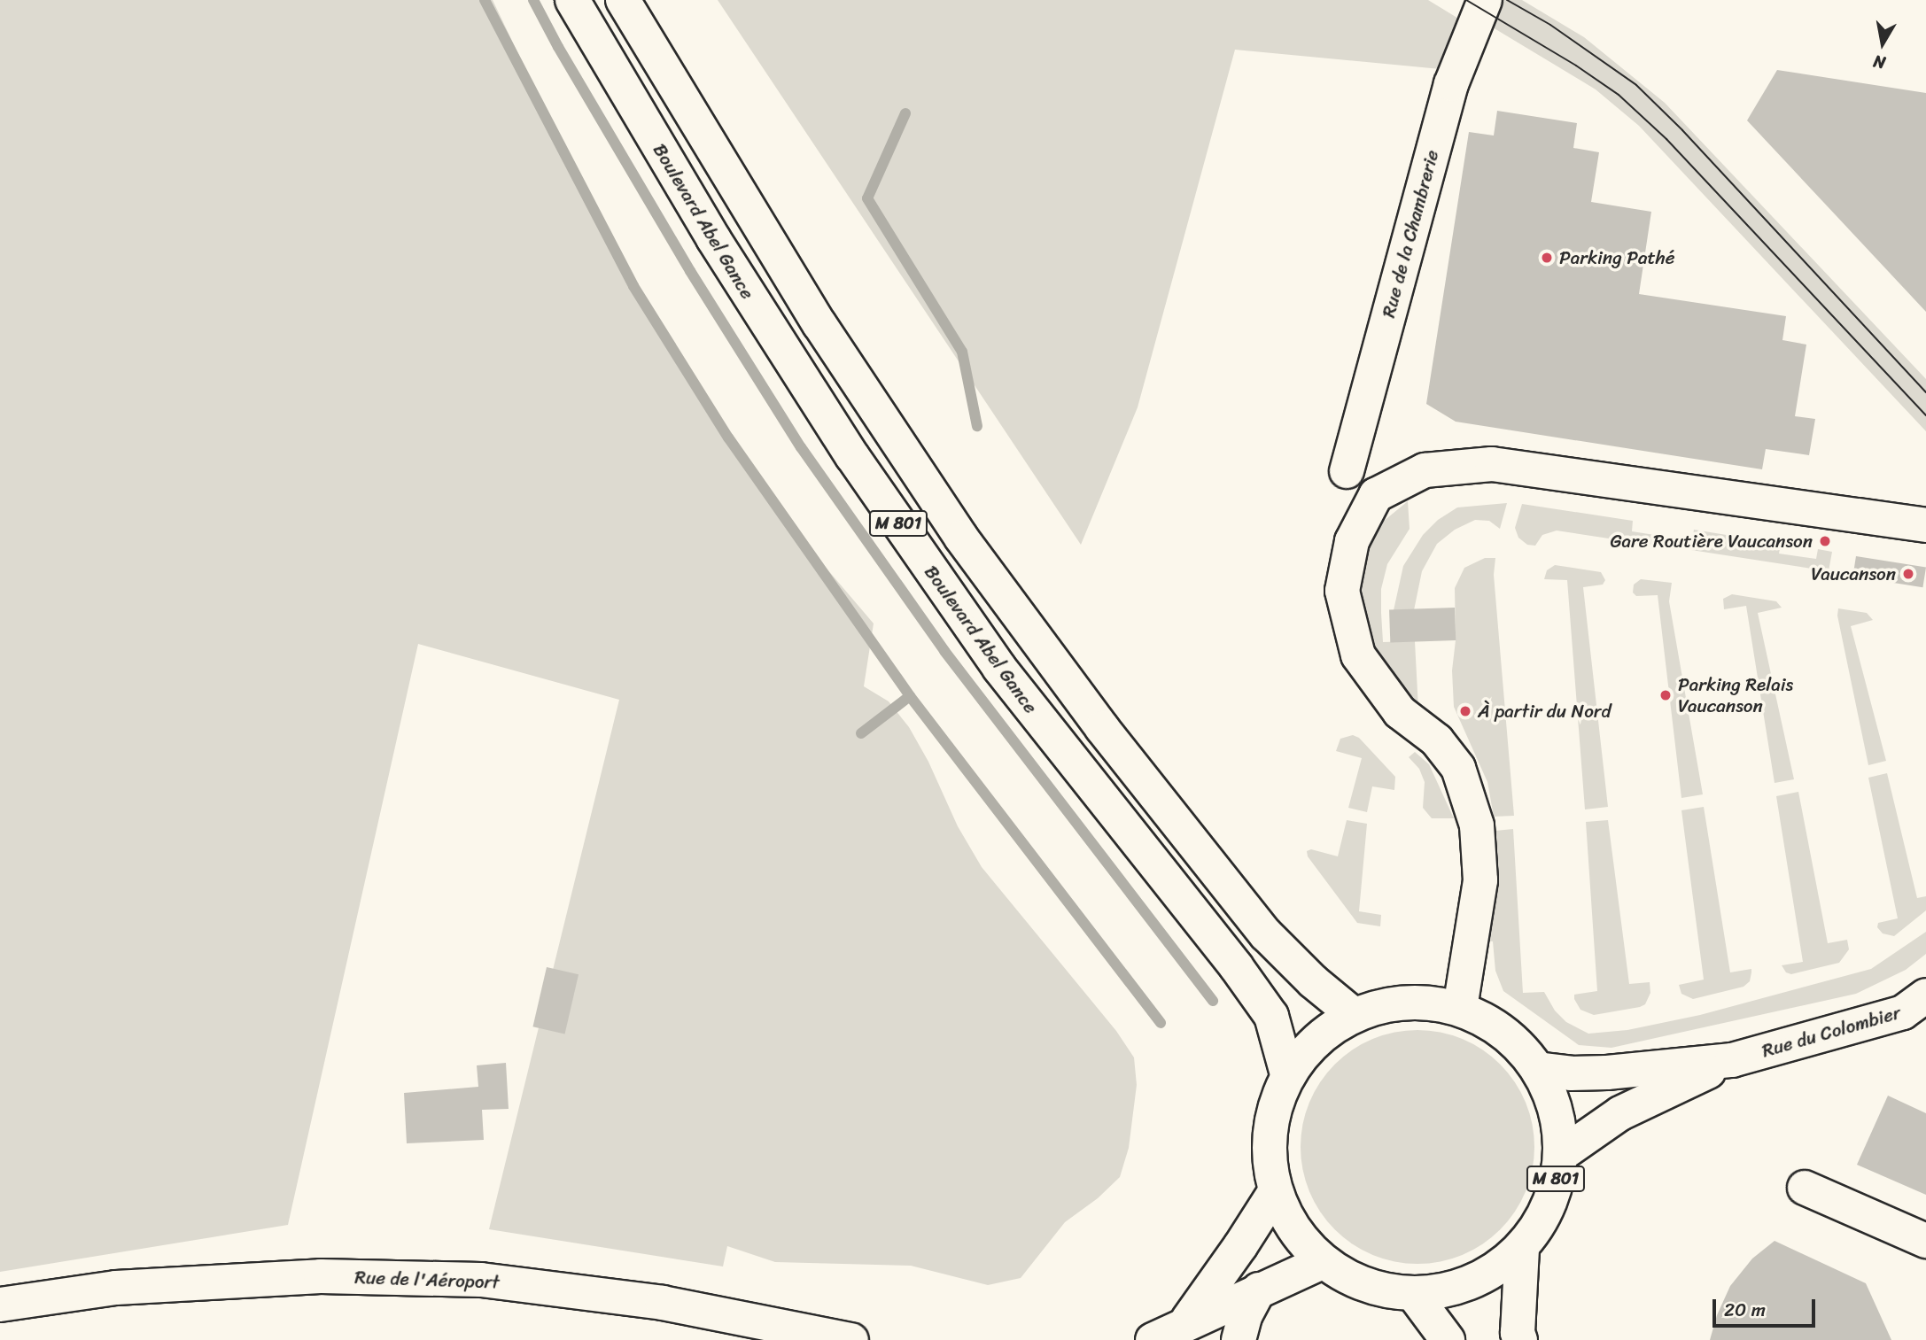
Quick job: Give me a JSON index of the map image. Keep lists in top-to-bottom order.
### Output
{
  "streets": {
    "main road": [
      "Boulevard Abel Gance",
      "Rue de la Chambrerie",
      "M 801",
      "Rue du Colombier",
      "Rue de l'Aéroport"
    ]
  },
  "crossings": [
    ["Boulevard Abel Gance", "M 801"],
    ["M 801", "Rue du Colombier"]
  ],
  "places": [
    "Parking Pathé",
    "Gare Routière Vaucanson",
    "Vaucanson",
    "Parking Relais Vaucanson",
    "À partir du Nord"
  ],
  "scale_bar": "20 m",
  "north": "bottom"
}
